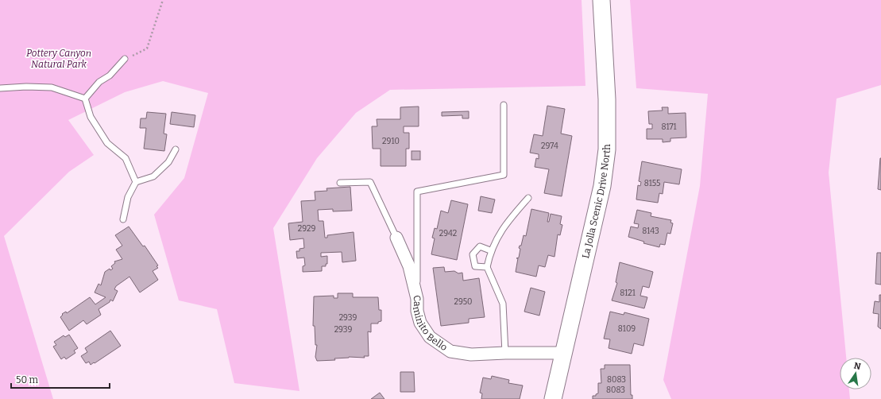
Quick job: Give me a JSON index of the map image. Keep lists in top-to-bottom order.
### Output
{
  "streets": {
    "main road": ["La Jolla Scenic Drive North"],
    "street": ["Caminito Bello"]
  },
  "crossings": [
    ["La Jolla Scenic Drive North", "Caminito Bello"]
  ],
  "parks": ["Pottery Canyon Natural Park"],
  "house_numbers": [
    "8171",
    "2910",
    "2974",
    "8155",
    "2929",
    "8143",
    "2942",
    "8121",
    "2950",
    "2939",
    "8109",
    "2939",
    "8083",
    "8083"
  ],
  "scale_bar": "50 m",
  "north": "top"
}
